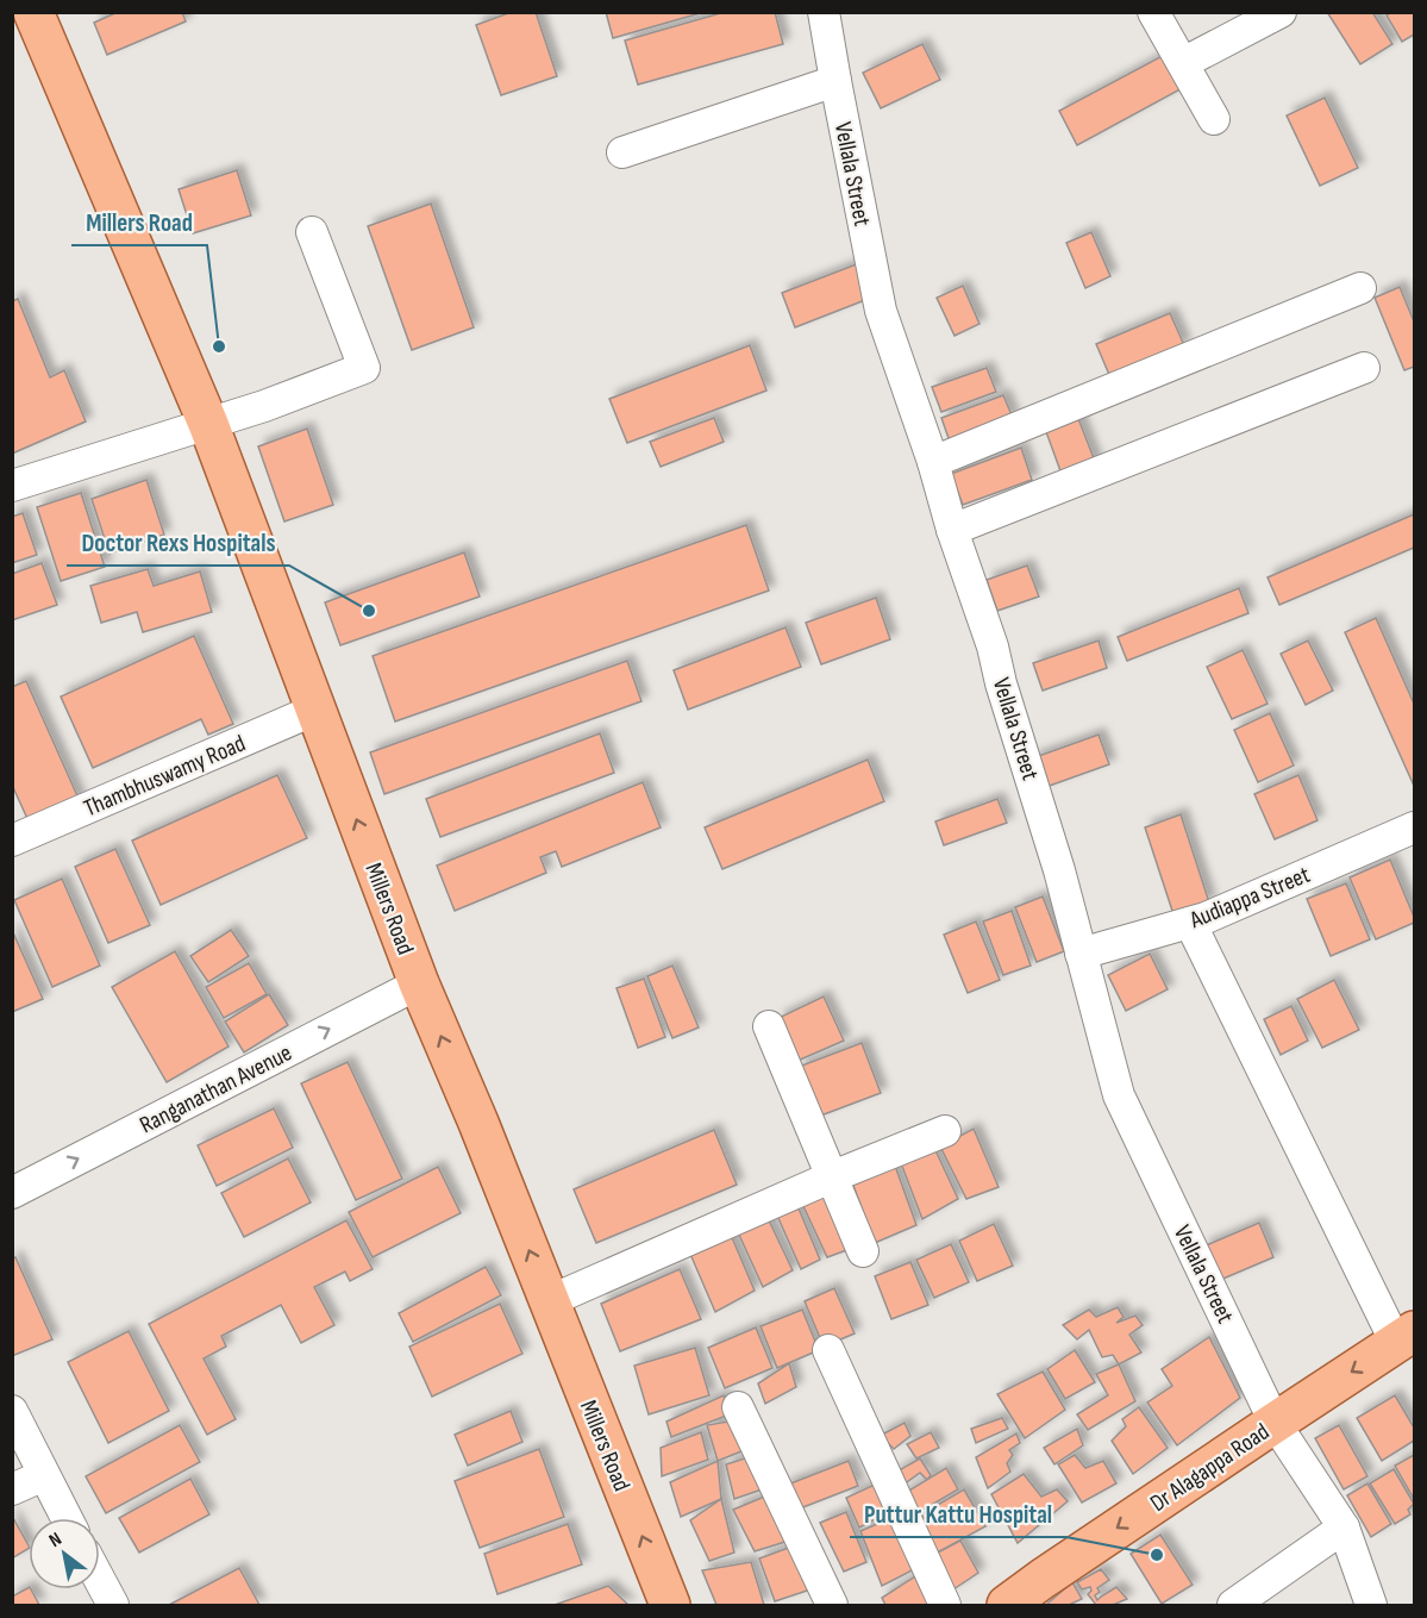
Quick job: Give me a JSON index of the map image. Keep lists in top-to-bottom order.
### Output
{
  "streets": {
    "main road": ["Millers Road", "Dr Alagappa Road"],
    "street": [
      "Vellala Street",
      "Thambhuswamy Road",
      "Audiappa Street",
      "Ranganathan Avenue"
    ]
  },
  "crossings": [
    ["Vellala Street", "Audiappa Street"],
    ["Vellala Street", "Dr Alagappa Road"],
    ["Thambhuswamy Road", "Millers Road"],
    ["Millers Road", "Ranganathan Avenue"]
  ],
  "one_way": ["Millers Road", "Ranganathan Avenue", "Dr Alagappa Road"],
  "places": ["Millers Road", "Doctor Rexs Hospitals", "Puttur Kattu Hospital"],
  "north": "top left"
}
